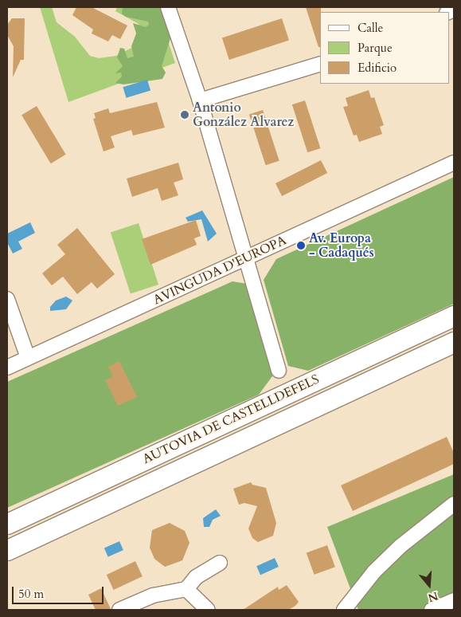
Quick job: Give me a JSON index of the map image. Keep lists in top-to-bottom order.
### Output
{
  "streets": {
    "highway": ["AUTOVIA DE CASTELLDEFELS"],
    "street": ["AVINGUDA D'EUROPA"]
  },
  "places": ["Antonio González Alvarez", "Av. Europa - Cadaqués"],
  "legend": ["Calle", "Parque", "Edificio"],
  "scale_bar": "50 m",
  "north": "bottom"
}
